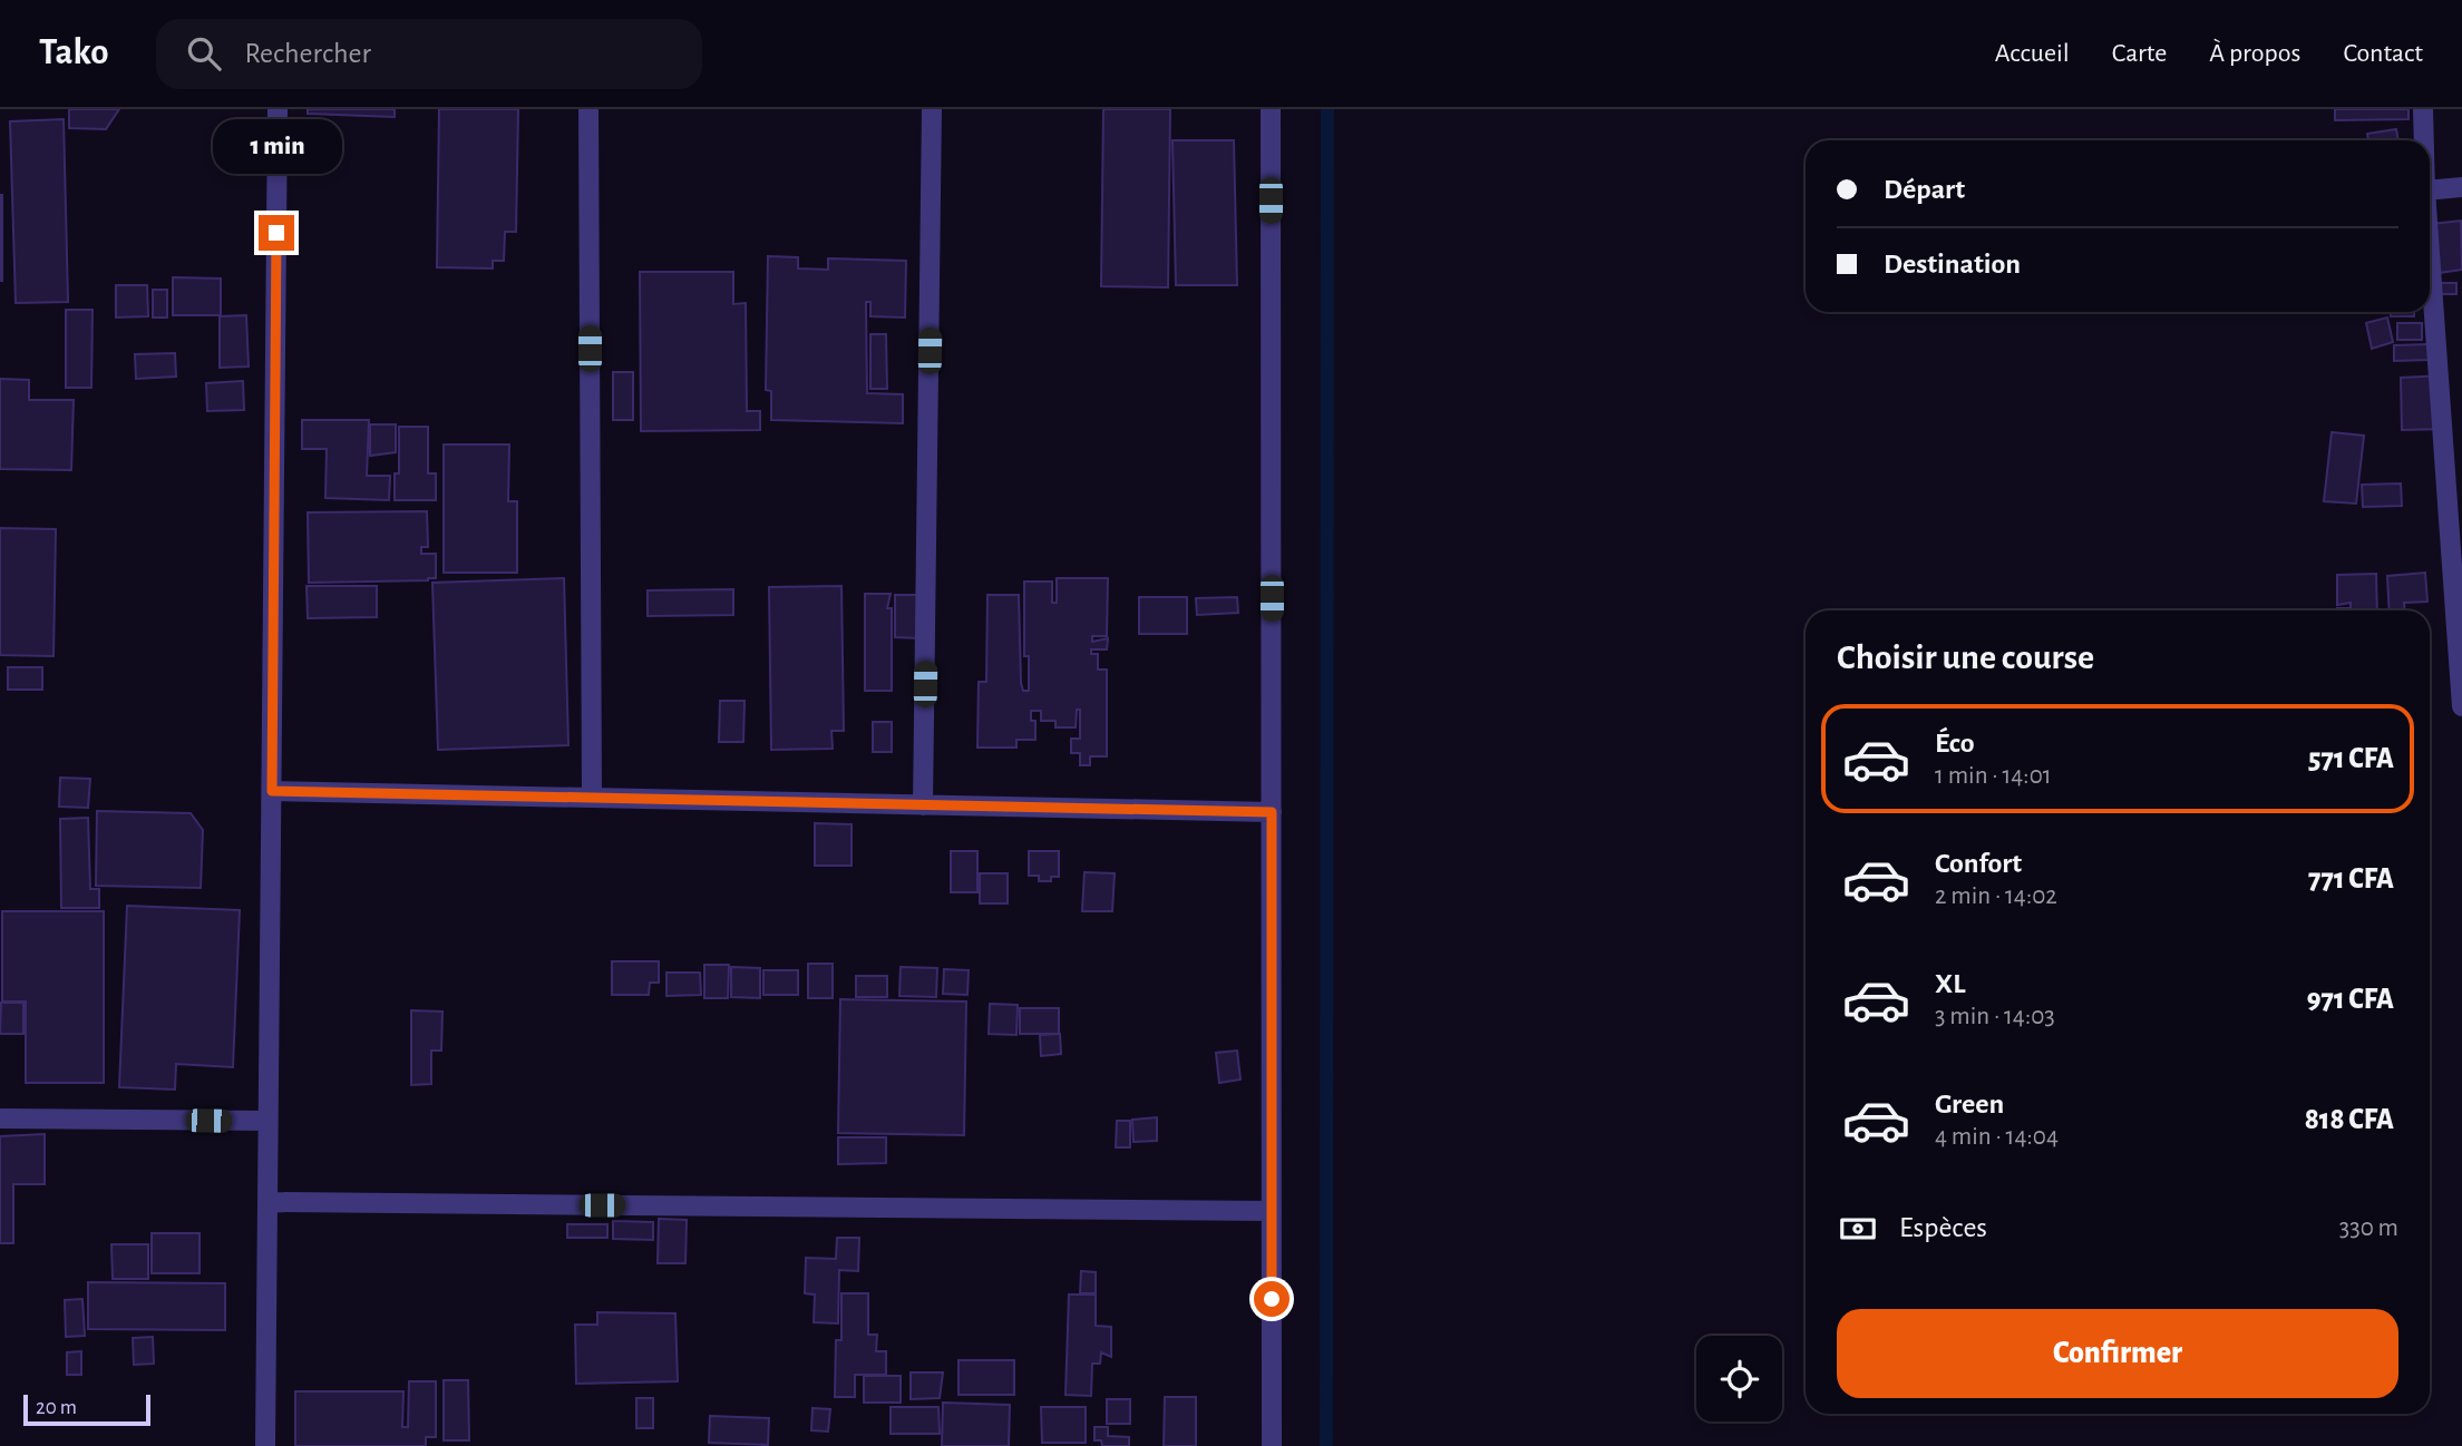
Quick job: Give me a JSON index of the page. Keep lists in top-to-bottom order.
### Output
{
  "scale_bar": "20 m",
  "page": {
    "header": "Tako",
    "search": "Rechercher",
    "nav": [
      "Accueil",
      "Carte",
      "À propos",
      "Contact"
    ],
    "bubble": "1 min",
    "banner": ["Départ", "Destination"],
    "heading": "Choisir une course",
    "list": [
      {
        "name": "Éco",
        "note": "1 min · 14:01",
        "value": "571 CFA"
      },
      {
        "name": "Confort",
        "note": "2 min · 14:02",
        "value": "771 CFA"
      },
      {
        "name": "XL",
        "note": "3 min · 14:03",
        "value": "971 CFA"
      },
      {
        "name": "Green",
        "note": "4 min · 14:04",
        "value": "818 CFA"
      }
    ],
    "pay": ["Espèces", "330 m"],
    "buttons": "Confirmer",
    "scale": "20 m"
  }
}
